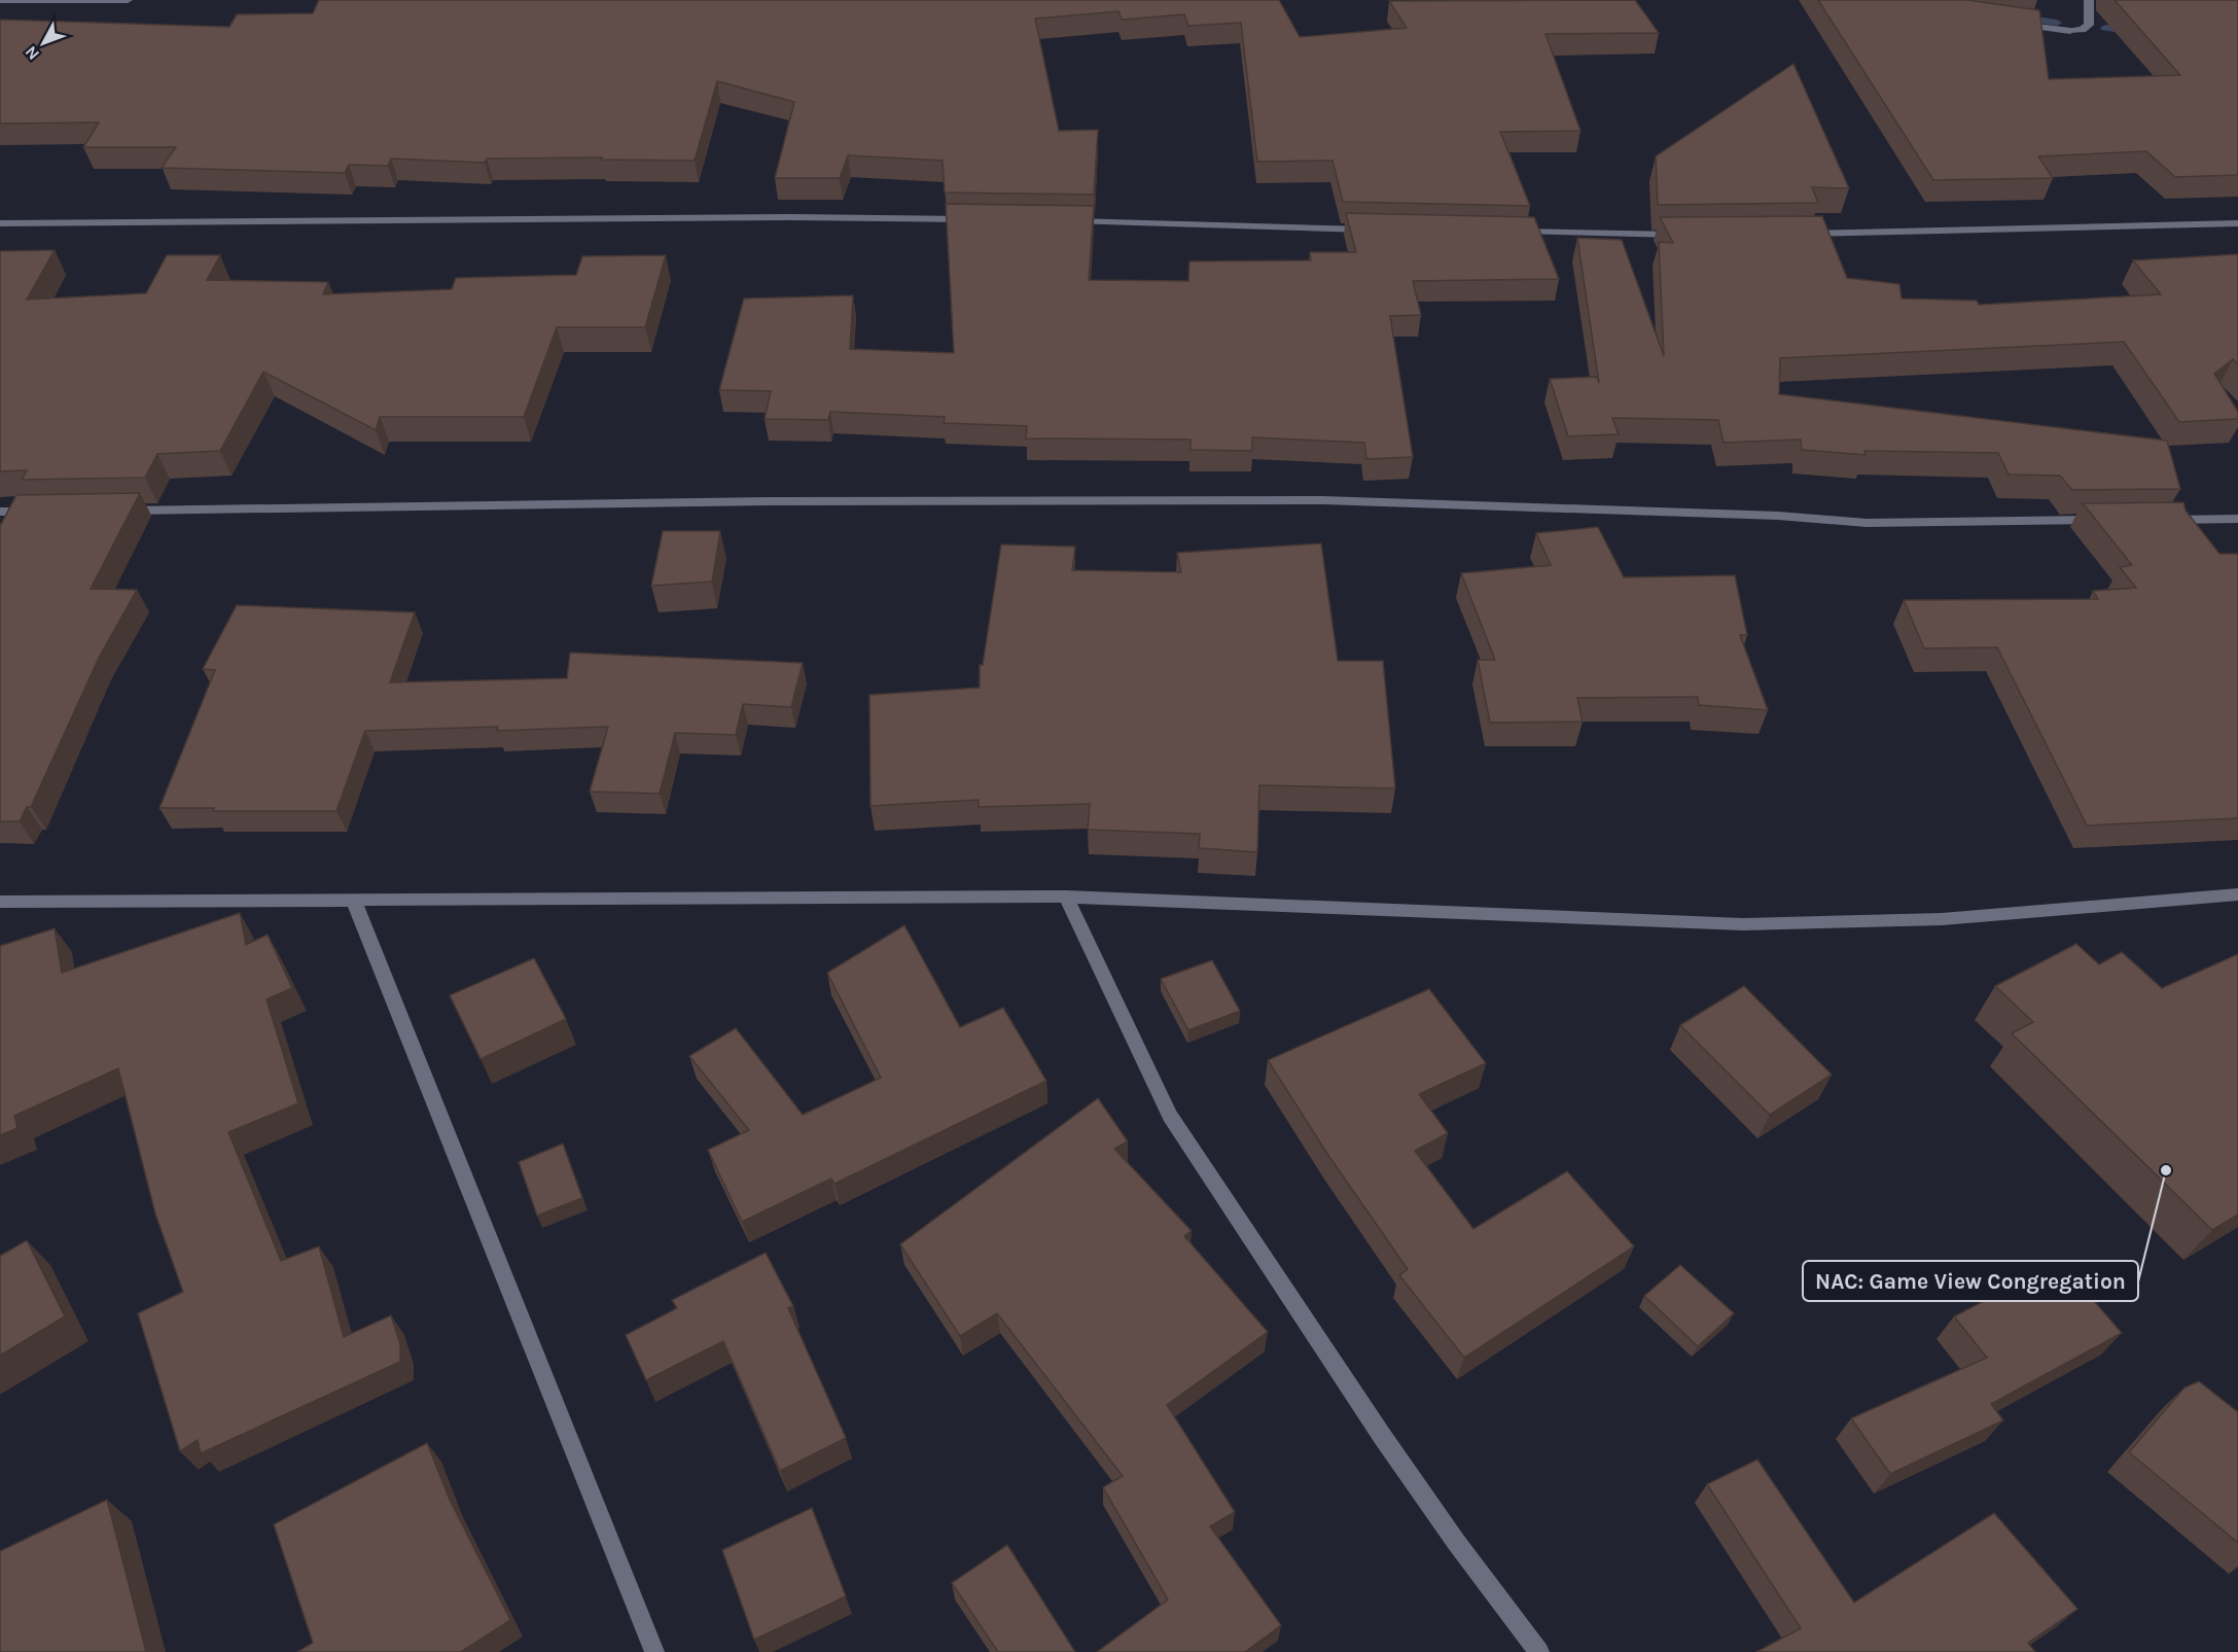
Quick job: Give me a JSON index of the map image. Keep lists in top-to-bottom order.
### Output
{
  "places": ["NAC: Game View Congregation"],
  "north": "bottom left"
}
